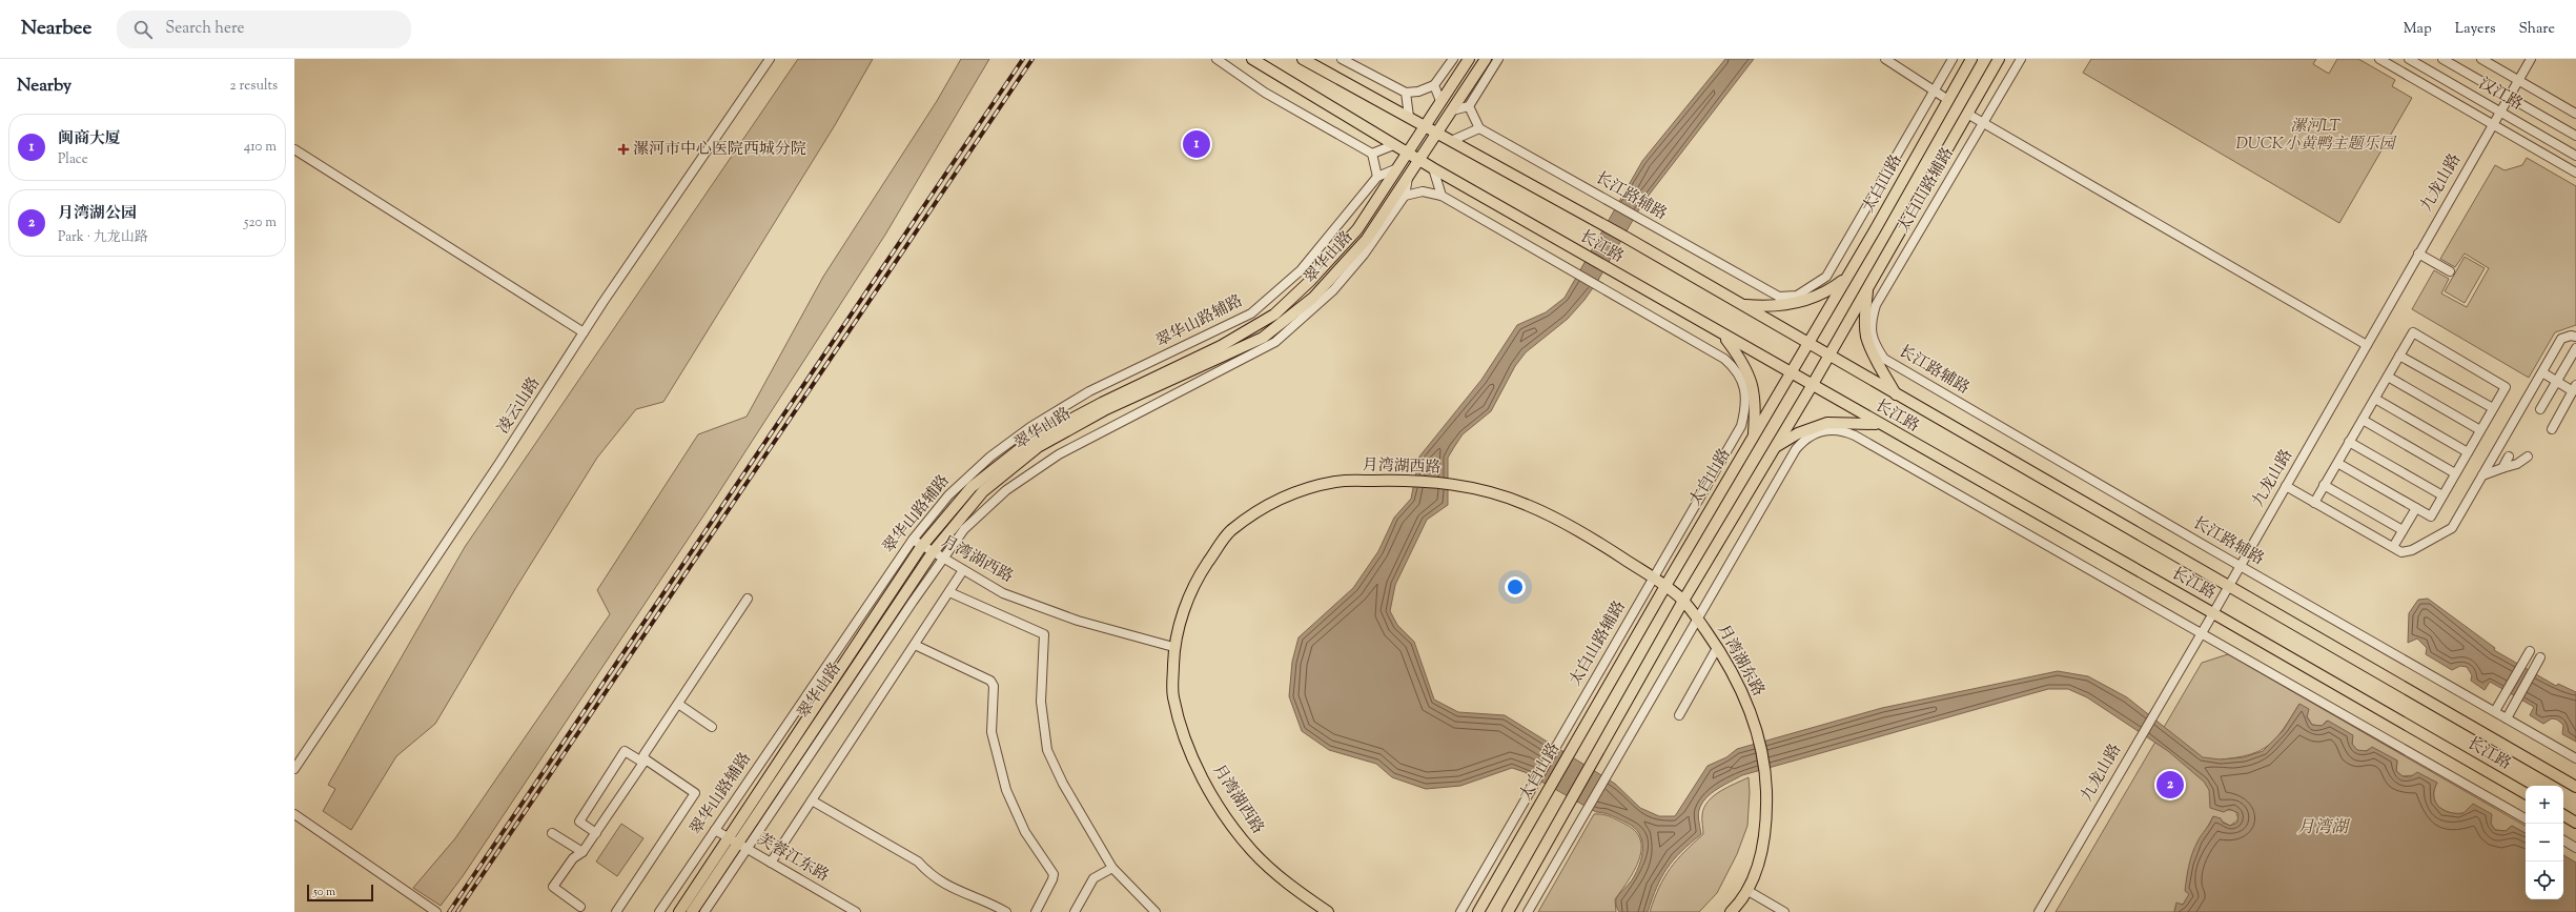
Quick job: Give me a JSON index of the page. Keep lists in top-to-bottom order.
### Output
{
  "streets": {
    "main road": [
      "太白山路",
      "长江路",
      "翠华山路",
      "月湾湖西路",
      "月湾湖东路"
    ],
    "street": [
      "汉江路",
      "九龙山路",
      "太白山路辅路",
      "长江路辅路",
      "翠华山路辅路",
      "凌云山路",
      "芙蓉江东路"
    ]
  },
  "crossings": [
    ["汉江路", "九龙山路"],
    ["九龙山路", "长江路辅路"],
    ["九龙山路", "长江路"],
    ["太白山路", "长江路"],
    ["太白山路", "月湾湖西路"],
    ["太白山路辅路", "长江路辅路"],
    ["太白山路辅路", "月湾湖西路"],
    ["长江路", "翠华山路"],
    ["翠华山路", "翠华山路辅路"],
    ["翠华山路", "月湾湖西路"],
    ["翠华山路", "芙蓉江东路"],
    ["翠华山路辅路", "月湾湖西路"],
    ["翠华山路辅路", "芙蓉江东路"],
    ["月湾湖西路", "月湾湖东路"]
  ],
  "water": ["月湾湖"],
  "parks": ["漯河LT DUCK小黄鸭主题乐园"],
  "places": {
    "health": ["漯河市中心医院西城分院"]
  },
  "scale_bar": "50 m",
  "page": {
    "header": "Nearbee",
    "search": "Search here",
    "nav": ["Map", "Layers", "Share"],
    "heading": ["Nearby", "2 results"],
    "list": [
      {
        "mark": "1",
        "name": "闽商大厦",
        "note": "Place",
        "value": "410 m"
      },
      {
        "mark": "2",
        "name": "月湾湖公园",
        "note": "Park · 九龙山路",
        "value": "520 m"
      }
    ],
    "pins": ["1", "2"],
    "map_buttons": ["+", "−"],
    "scale": "50 m"
  }
}
